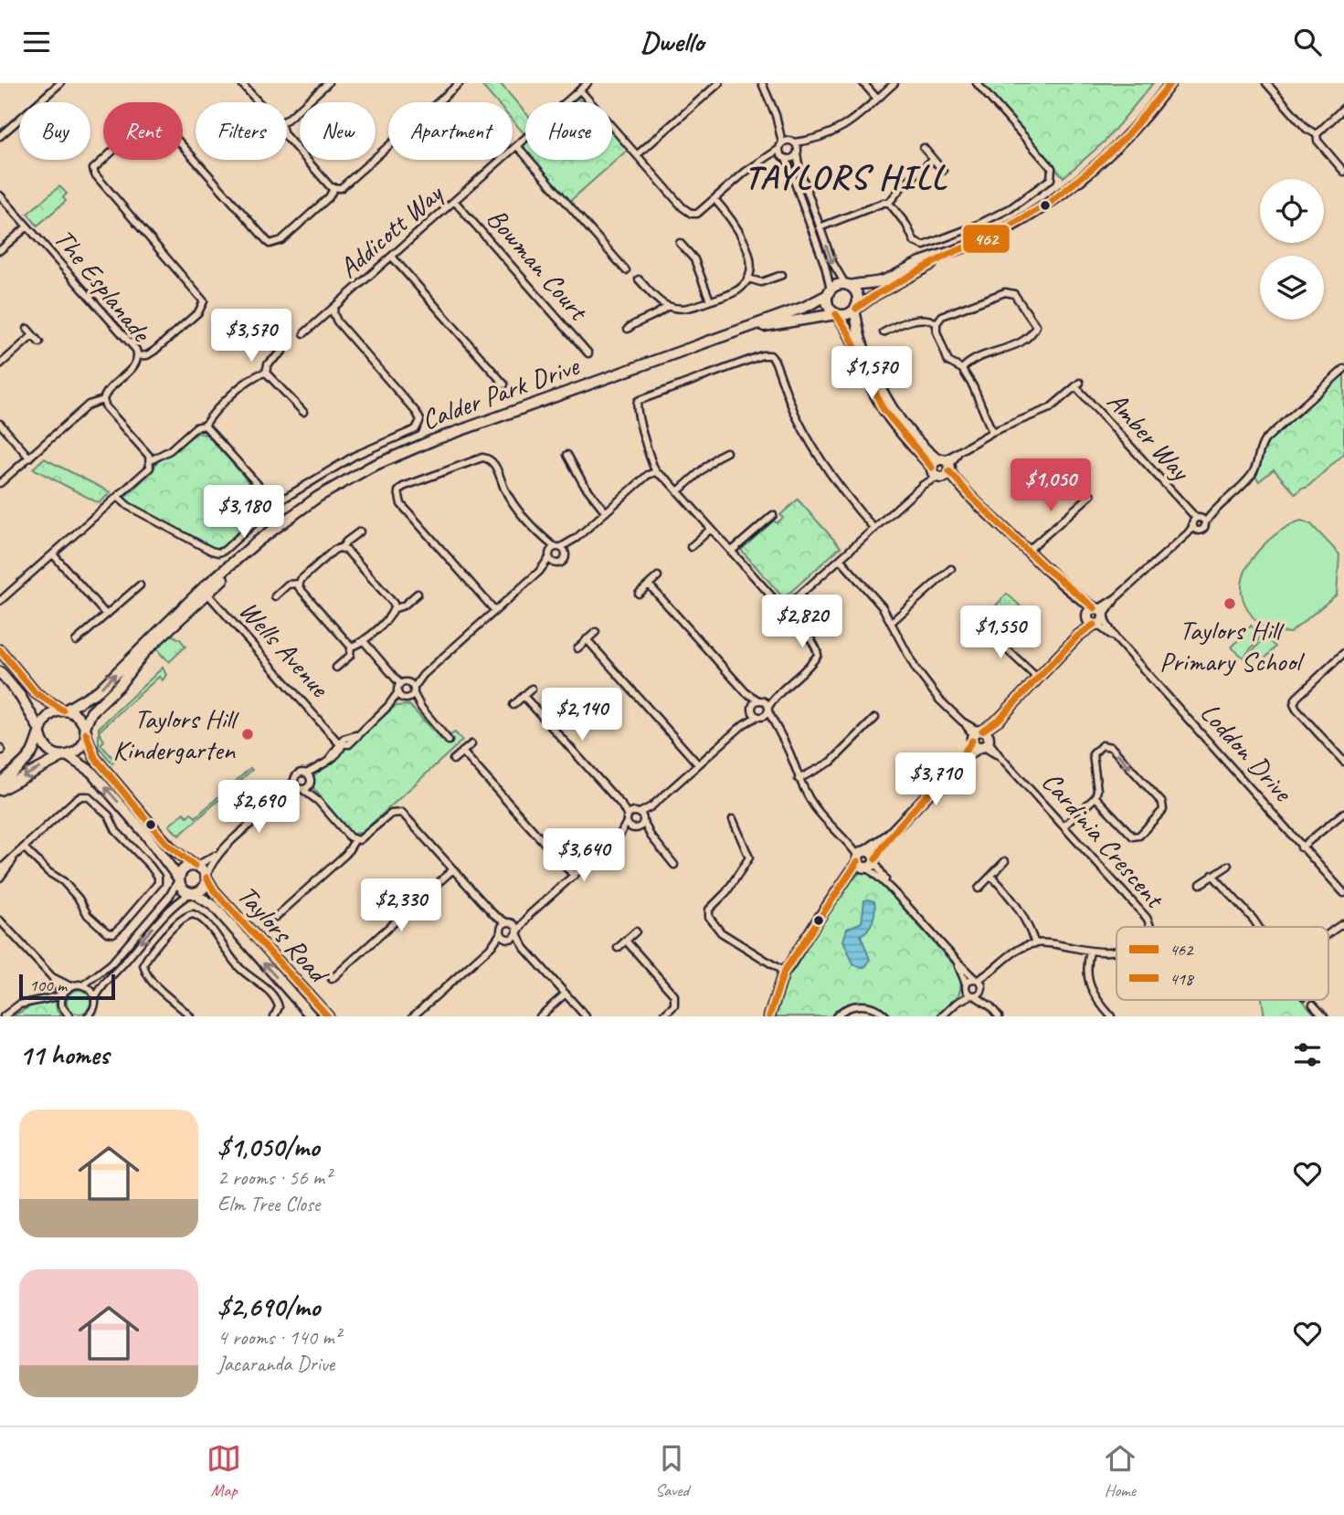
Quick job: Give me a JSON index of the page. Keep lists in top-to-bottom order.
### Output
{
  "streets": {
    "street": [
      "Addicott Way",
      "Bowman Court",
      "The Esplanade",
      "Calder Park Drive",
      "Amber Way",
      "Wells Avenue",
      "Loddon Drive",
      "Cardinia Crescent",
      "Taylors Road"
    ]
  },
  "crossings": [
    ["Addicott Way", "Bowman Court"],
    ["Calder Park Drive", "Wells Avenue"],
    ["Calder Park Drive", "Loddon Drive"],
    ["Amber Way", "Loddon Drive"]
  ],
  "districts": ["TAYLORS HILL"],
  "places": ["Taylors Hill Primary School", "Taylors Hill Kindergarten"],
  "lines": ["transit line 462", "transit line 418"],
  "legend": ["462", "418"],
  "scale_bar": "100 m",
  "page": {
    "header": "Dwello",
    "chip": [
      "Buy",
      "Rent",
      "Filters",
      "New",
      "Apartment",
      "House"
    ],
    "price": [
      "$3,570",
      "$1,570",
      "$1,050",
      "$3,180",
      "$2,820",
      "$1,550",
      "$2,140",
      "$3,710",
      "$2,690",
      "$3,640",
      "$2,330"
    ],
    "scale": "100 m",
    "heading": "11 homes",
    "list": [
      {
        "name": "$1,050/mo",
        "note": "2 rooms · 56 m² · Elm Tree Close"
      },
      {
        "name": "$2,690/mo",
        "note": "4 rooms · 140 m² · Jacaranda Drive"
      }
    ],
    "tabs": ["Map", "Saved", "Home"]
  }
}
